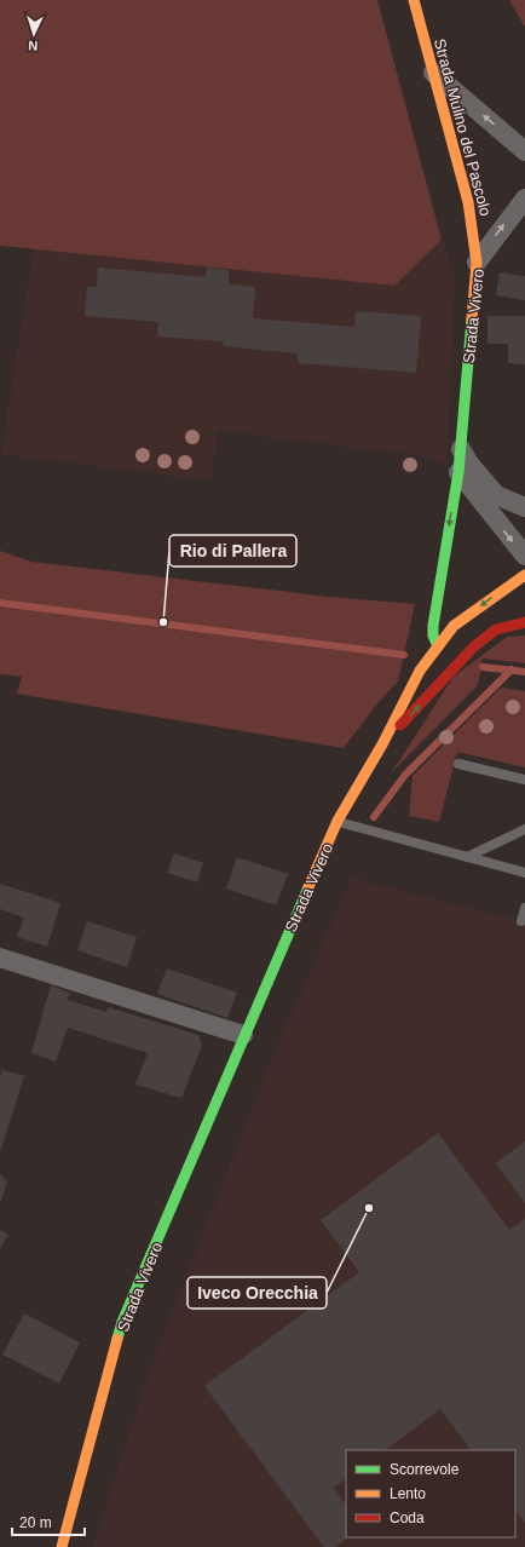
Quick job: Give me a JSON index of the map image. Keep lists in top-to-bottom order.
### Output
{
  "streets": {
    "street": ["Strada Mulino del Pascolo", "Strada Vivero"]
  },
  "crossings": [
    ["Strada Mulino del Pascolo", "Strada Vivero"]
  ],
  "places": ["Rio di Pallera", "Iveco Orecchia"],
  "legend": ["Scorrevole", "Lento", "Coda"],
  "scale_bar": "20 m",
  "north": "bottom"
}
